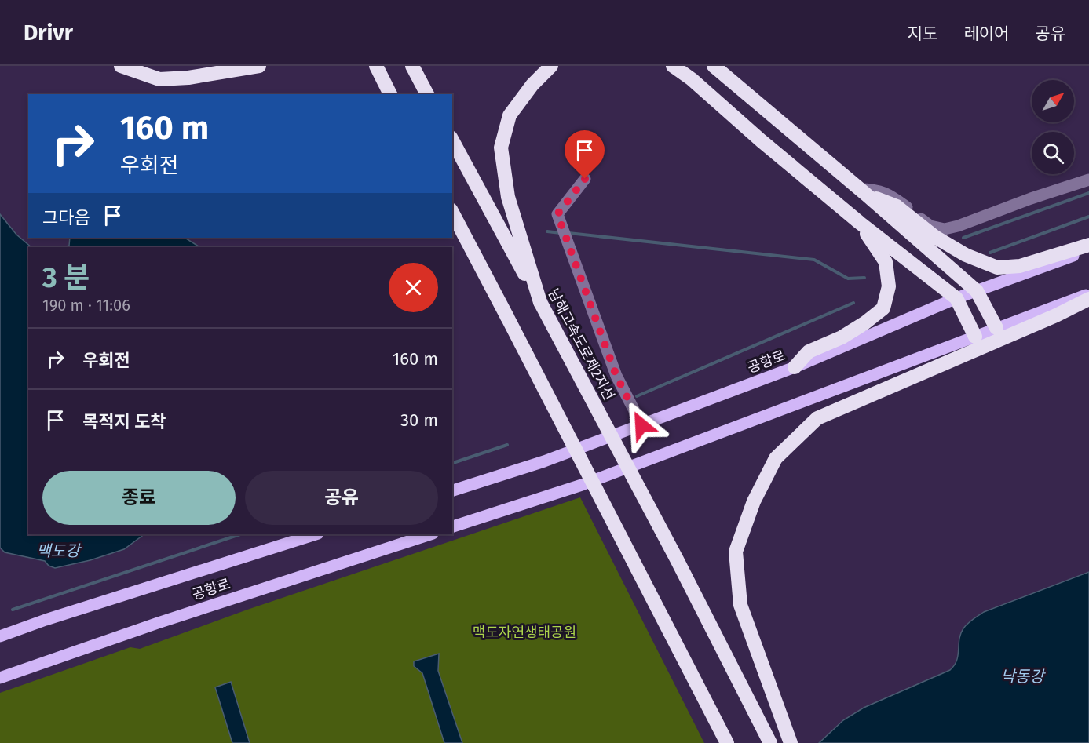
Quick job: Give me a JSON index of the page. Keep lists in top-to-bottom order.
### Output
{
  "streets": {
    "highway": ["남해고속도로제2지선"],
    "main road": ["공항로"]
  },
  "water": ["맥도강", "낙동강"],
  "parks": ["맥도자연생태공원"],
  "north": "top right",
  "page": {
    "header": "Drivr",
    "nav": ["지도", "레이어", "공유"],
    "turn": ["160 m", "우회전"],
    "then": "그다음",
    "heading": ["3 분", "190 m · 11:06"],
    "list": [
      {
        "name": "우회전",
        "value": "160 m"
      },
      {
        "name": "목적지 도착",
        "value": "30 m"
      }
    ],
    "buttons": ["종료", "공유"]
  }
}
